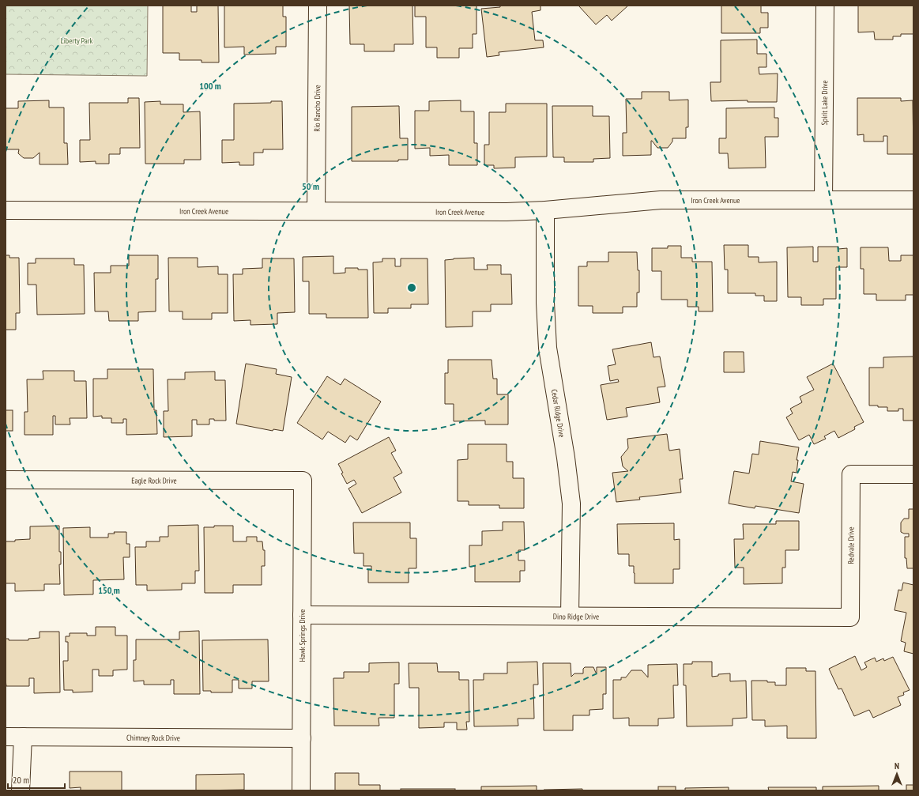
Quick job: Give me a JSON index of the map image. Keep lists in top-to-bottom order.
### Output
{
  "streets": {
    "street": [
      "Spirit Lake Drive",
      "Rio Rancho Drive",
      "Iron Creek Avenue",
      "Cedar Ridge Drive",
      "Eagle Rock Drive",
      "Redvale Drive",
      "Dino Ridge Drive",
      "Hawk Springs Drive",
      "Chimney Rock Drive"
    ]
  },
  "crossings": [
    ["Spirit Lake Drive", "Iron Creek Avenue"],
    ["Rio Rancho Drive", "Iron Creek Avenue"],
    ["Iron Creek Avenue", "Cedar Ridge Drive"],
    ["Cedar Ridge Drive", "Dino Ridge Drive"],
    ["Eagle Rock Drive", "Hawk Springs Drive"],
    ["Redvale Drive", "Dino Ridge Drive"],
    ["Dino Ridge Drive", "Hawk Springs Drive"],
    ["Hawk Springs Drive", "Chimney Rock Drive"]
  ],
  "parks": ["Liberty Park"],
  "scale_bar": "20 m",
  "north": "top",
  "rings": ["100 m", "50 m", "150 m"]
}
